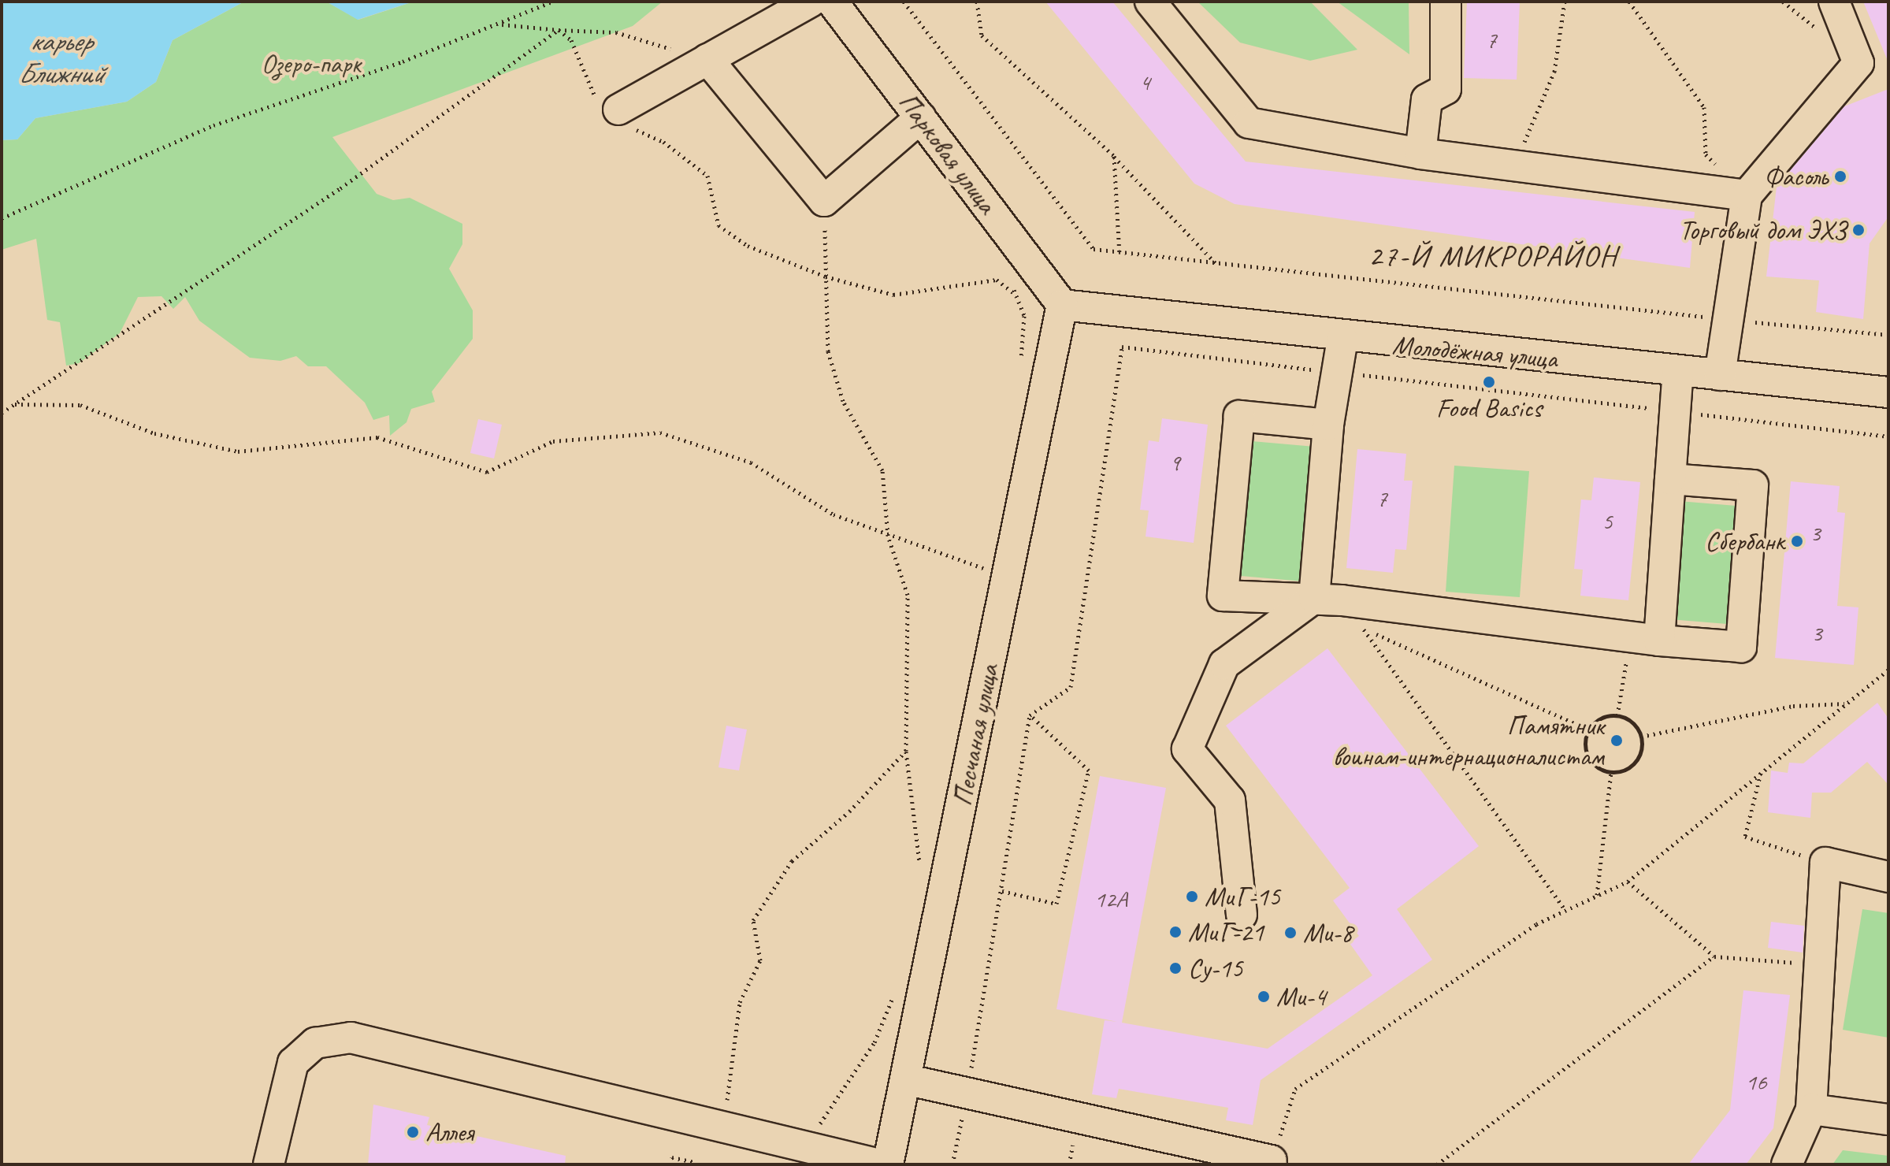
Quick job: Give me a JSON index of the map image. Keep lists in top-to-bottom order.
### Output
{
  "streets": {
    "street": ["Парковая улица", "Молодёжная улица", "Песчаная улица"]
  },
  "crossings": [
    ["Парковая улица", "Молодёжная улица"],
    ["Парковая улица", "Песчаная улица"],
    ["Молодёжная улица", "Песчаная улица"]
  ],
  "districts": ["27-Й МИКРОРАЙОН"],
  "water": ["карьер Ближний"],
  "parks": ["Озеро-парк"],
  "places": [
    "Фасоль",
    "Торговый дом ЭХЗ",
    "Food Basics",
    "Сбербанк",
    "Памятник воинам-интернационалистам",
    "МиГ-15",
    "МиГ-21",
    "Ми-8",
    "Су-15",
    "Ми-4",
    "Аллея"
  ],
  "house_numbers": [
    "7",
    "4",
    "9",
    "7",
    "5",
    "3",
    "3",
    "12А",
    "16"
  ]
}
